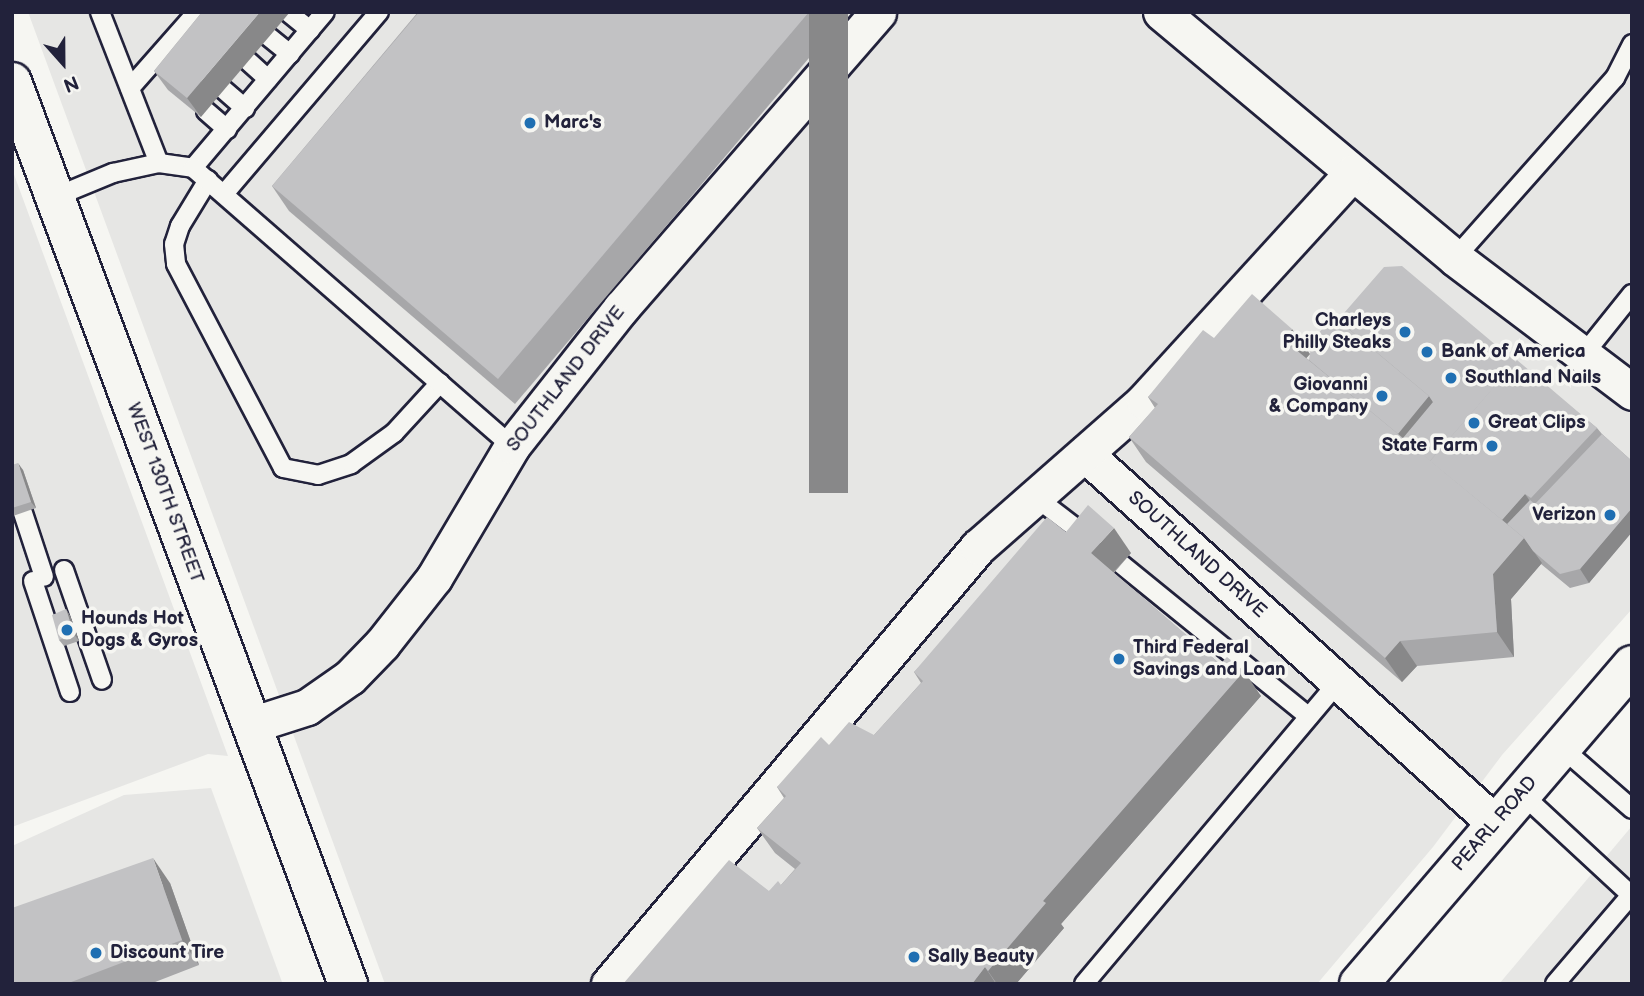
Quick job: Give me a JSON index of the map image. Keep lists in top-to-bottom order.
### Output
{
  "streets": {
    "main road": ["WEST 130TH STREET", "PEARL ROAD"],
    "street": ["SOUTHLAND DRIVE"]
  },
  "crossings": [
    ["SOUTHLAND DRIVE", "WEST 130TH STREET"],
    ["SOUTHLAND DRIVE", "PEARL ROAD"]
  ],
  "places": [
    "Marc's",
    "Charleys Philly Steaks",
    "Bank of America",
    "Southland Nails",
    "Giovanni & Company",
    "Great Clips",
    "State Farm",
    "Verizon",
    "Hounds Hot Dogs & Gyros",
    "Third Federal Savings and Loan",
    "Discount Tire",
    "Sally Beauty"
  ],
  "north": "bottom"
}
